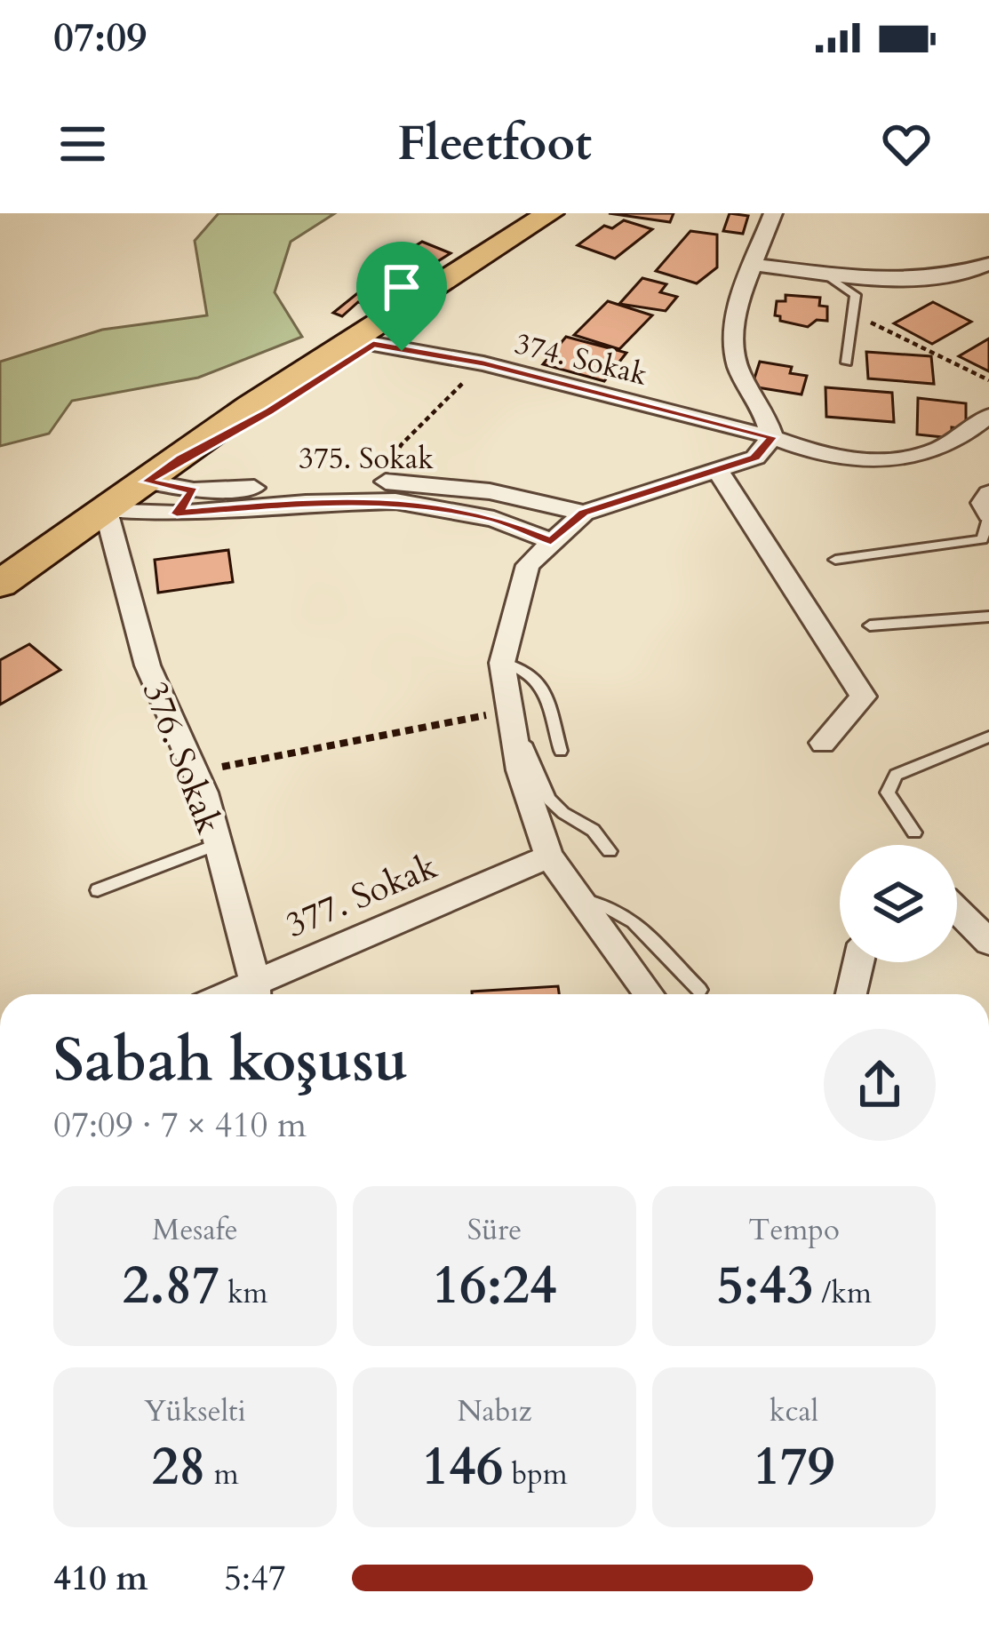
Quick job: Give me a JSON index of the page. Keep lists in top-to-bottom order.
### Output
{
  "streets": {
    "street": [
      "374. Sokak",
      "375. Sokak",
      "376. Sokak",
      "377. Sokak"
    ]
  },
  "crossings": [
    ["376. Sokak", "377. Sokak"]
  ],
  "page": {
    "status": "07:09",
    "header": "Fleetfoot",
    "heading": ["Sabah koşusu", "07:09 · 7 × 410 m"],
    "stats": [
      ["Mesafe", "2.87 km"],
      ["Süre", "16:24"],
      ["Tempo", "5:43 /km"],
      ["Yükselti", "28 m"],
      ["Nabız", "146 bpm"],
      ["kcal", "179"]
    ],
    "list": [
      {
        "name": "410 m",
        "note": "5:47"
      }
    ]
  }
}
